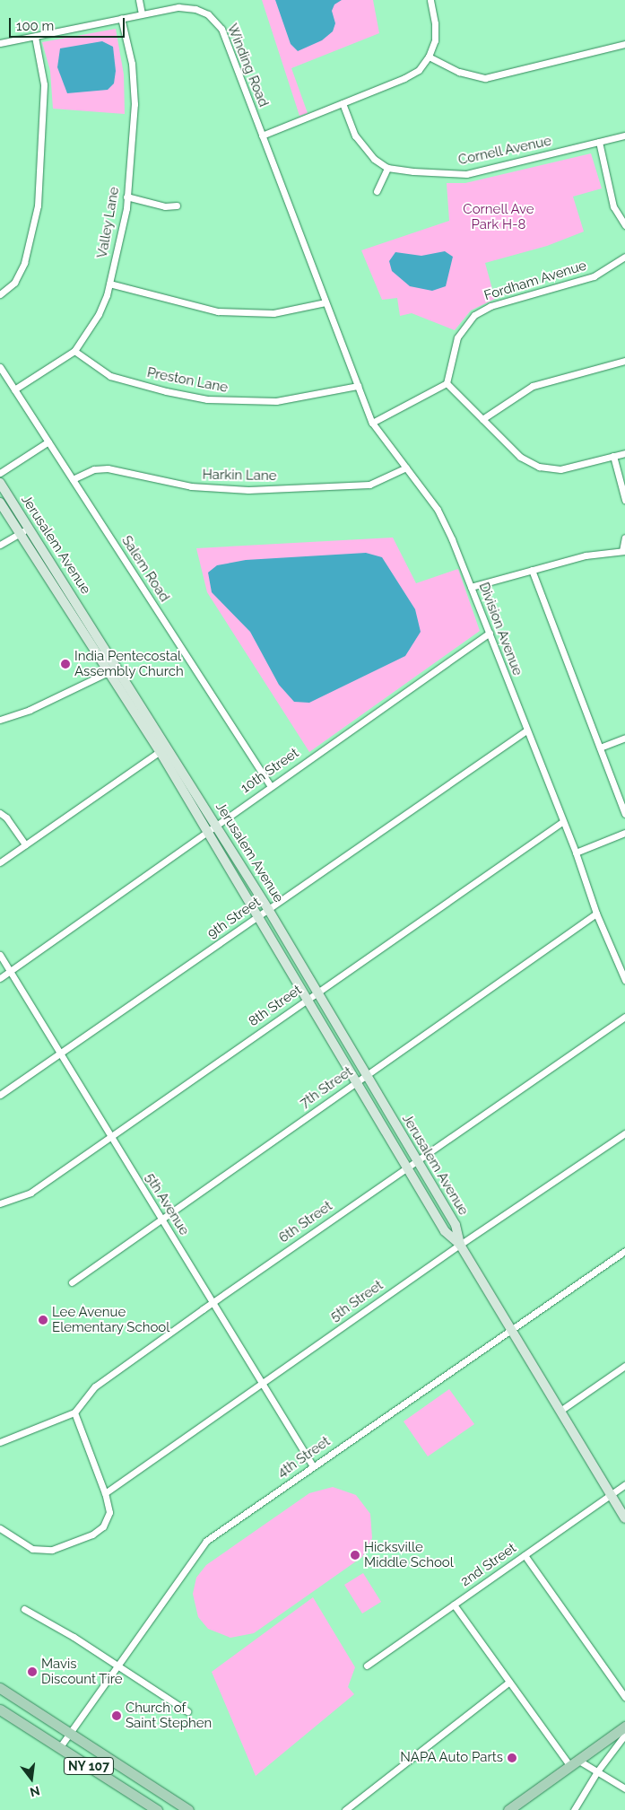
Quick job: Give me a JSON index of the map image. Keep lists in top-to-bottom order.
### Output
{
  "streets": {
    "main road": ["Jerusalem Avenue", "NY 107"],
    "street": [
      "Winding Road",
      "Cornell Avenue",
      "Valley Lane",
      "Fordham Avenue",
      "Preston Lane",
      "Harkin Lane",
      "Salem Road",
      "Division Avenue",
      "10th Street",
      "9th Street",
      "8th Street",
      "7th Street",
      "5th Avenue",
      "6th Street",
      "5th Street",
      "4th Street",
      "2nd Street"
    ]
  },
  "crossings": [
    ["Winding Road", "Valley Lane"],
    ["Winding Road", "Division Avenue"],
    ["Valley Lane", "Preston Lane"],
    ["Valley Lane", "Salem Road"],
    ["Preston Lane", "Division Avenue"],
    ["Harkin Lane", "Salem Road"],
    ["Harkin Lane", "Division Avenue"],
    ["Jerusalem Avenue", "10th Street"],
    ["Jerusalem Avenue", "9th Street"],
    ["Jerusalem Avenue", "8th Street"],
    ["Jerusalem Avenue", "7th Street"],
    ["Jerusalem Avenue", "6th Street"],
    ["Jerusalem Avenue", "5th Street"],
    ["Jerusalem Avenue", "4th Street"],
    ["Jerusalem Avenue", "2nd Street"],
    ["Salem Road", "10th Street"],
    ["Division Avenue", "10th Street"],
    ["Division Avenue", "9th Street"],
    ["Division Avenue", "8th Street"],
    ["Division Avenue", "7th Street"],
    ["10th Street", "5th Avenue"],
    ["9th Street", "5th Avenue"],
    ["8th Street", "5th Avenue"],
    ["7th Street", "5th Avenue"],
    ["5th Avenue", "6th Street"],
    ["5th Avenue", "5th Street"],
    ["5th Avenue", "4th Street"],
    ["4th Street", "NY 107"]
  ],
  "parks": ["Cornell Ave Park H-8"],
  "places": [
    "India Pentecostal Assembly Church",
    "Lee Avenue Elementary School",
    "Hicksville Middle School",
    "Mavis Discount Tire",
    "Church of Saint Stephen",
    "NAPA Auto Parts"
  ],
  "scale_bar": "100 m",
  "north": "bottom"
}
